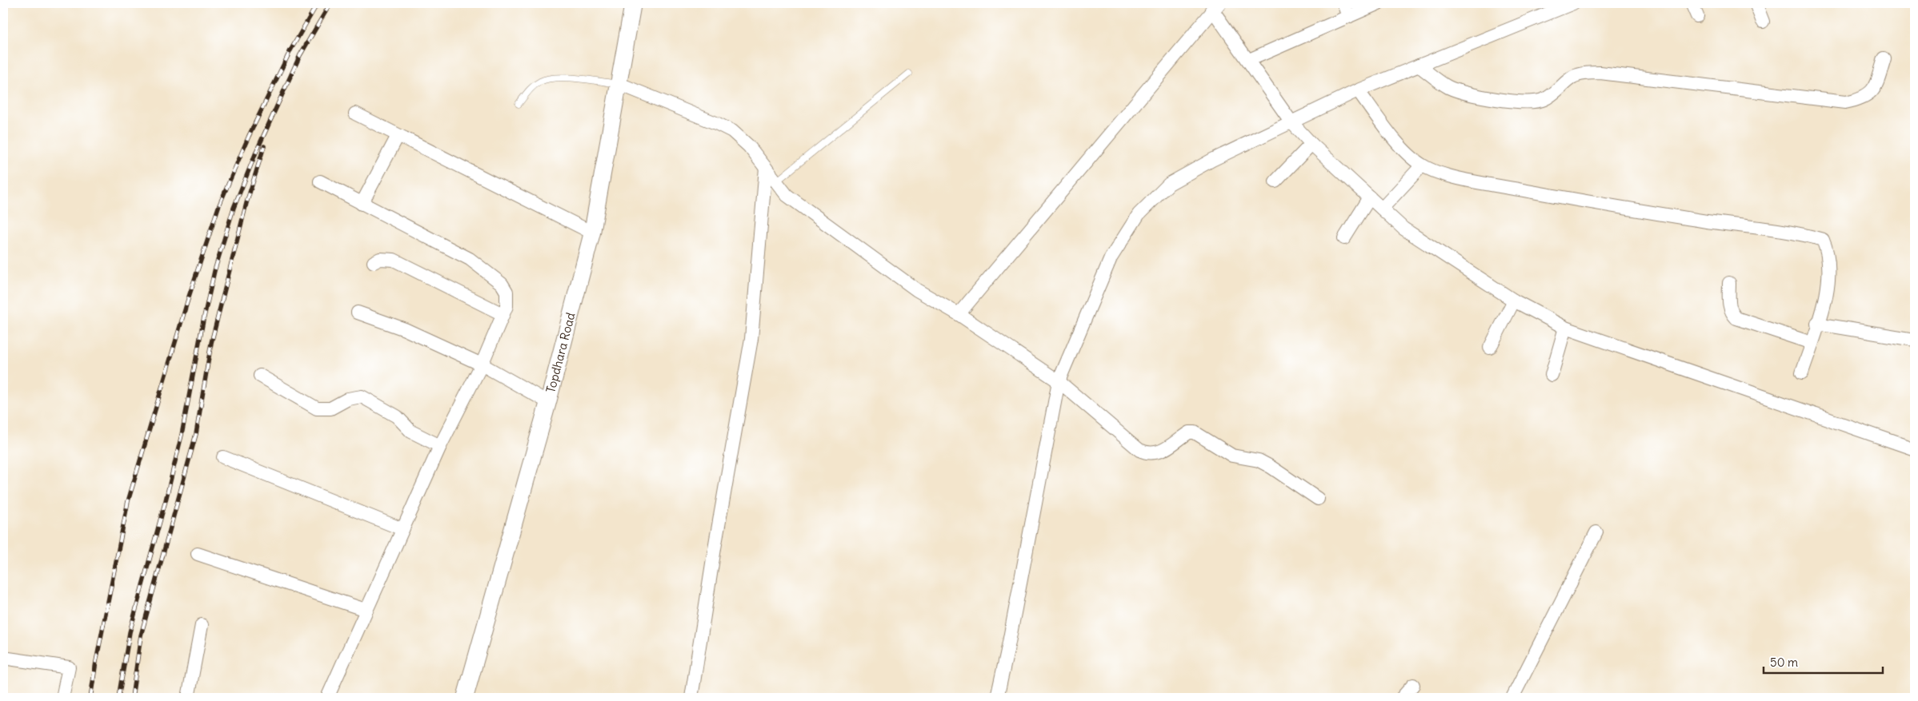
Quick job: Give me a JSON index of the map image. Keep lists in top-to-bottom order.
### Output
{
  "streets": {
    "street": ["Topdhara Road"]
  },
  "scale_bar": "50 m"
}
